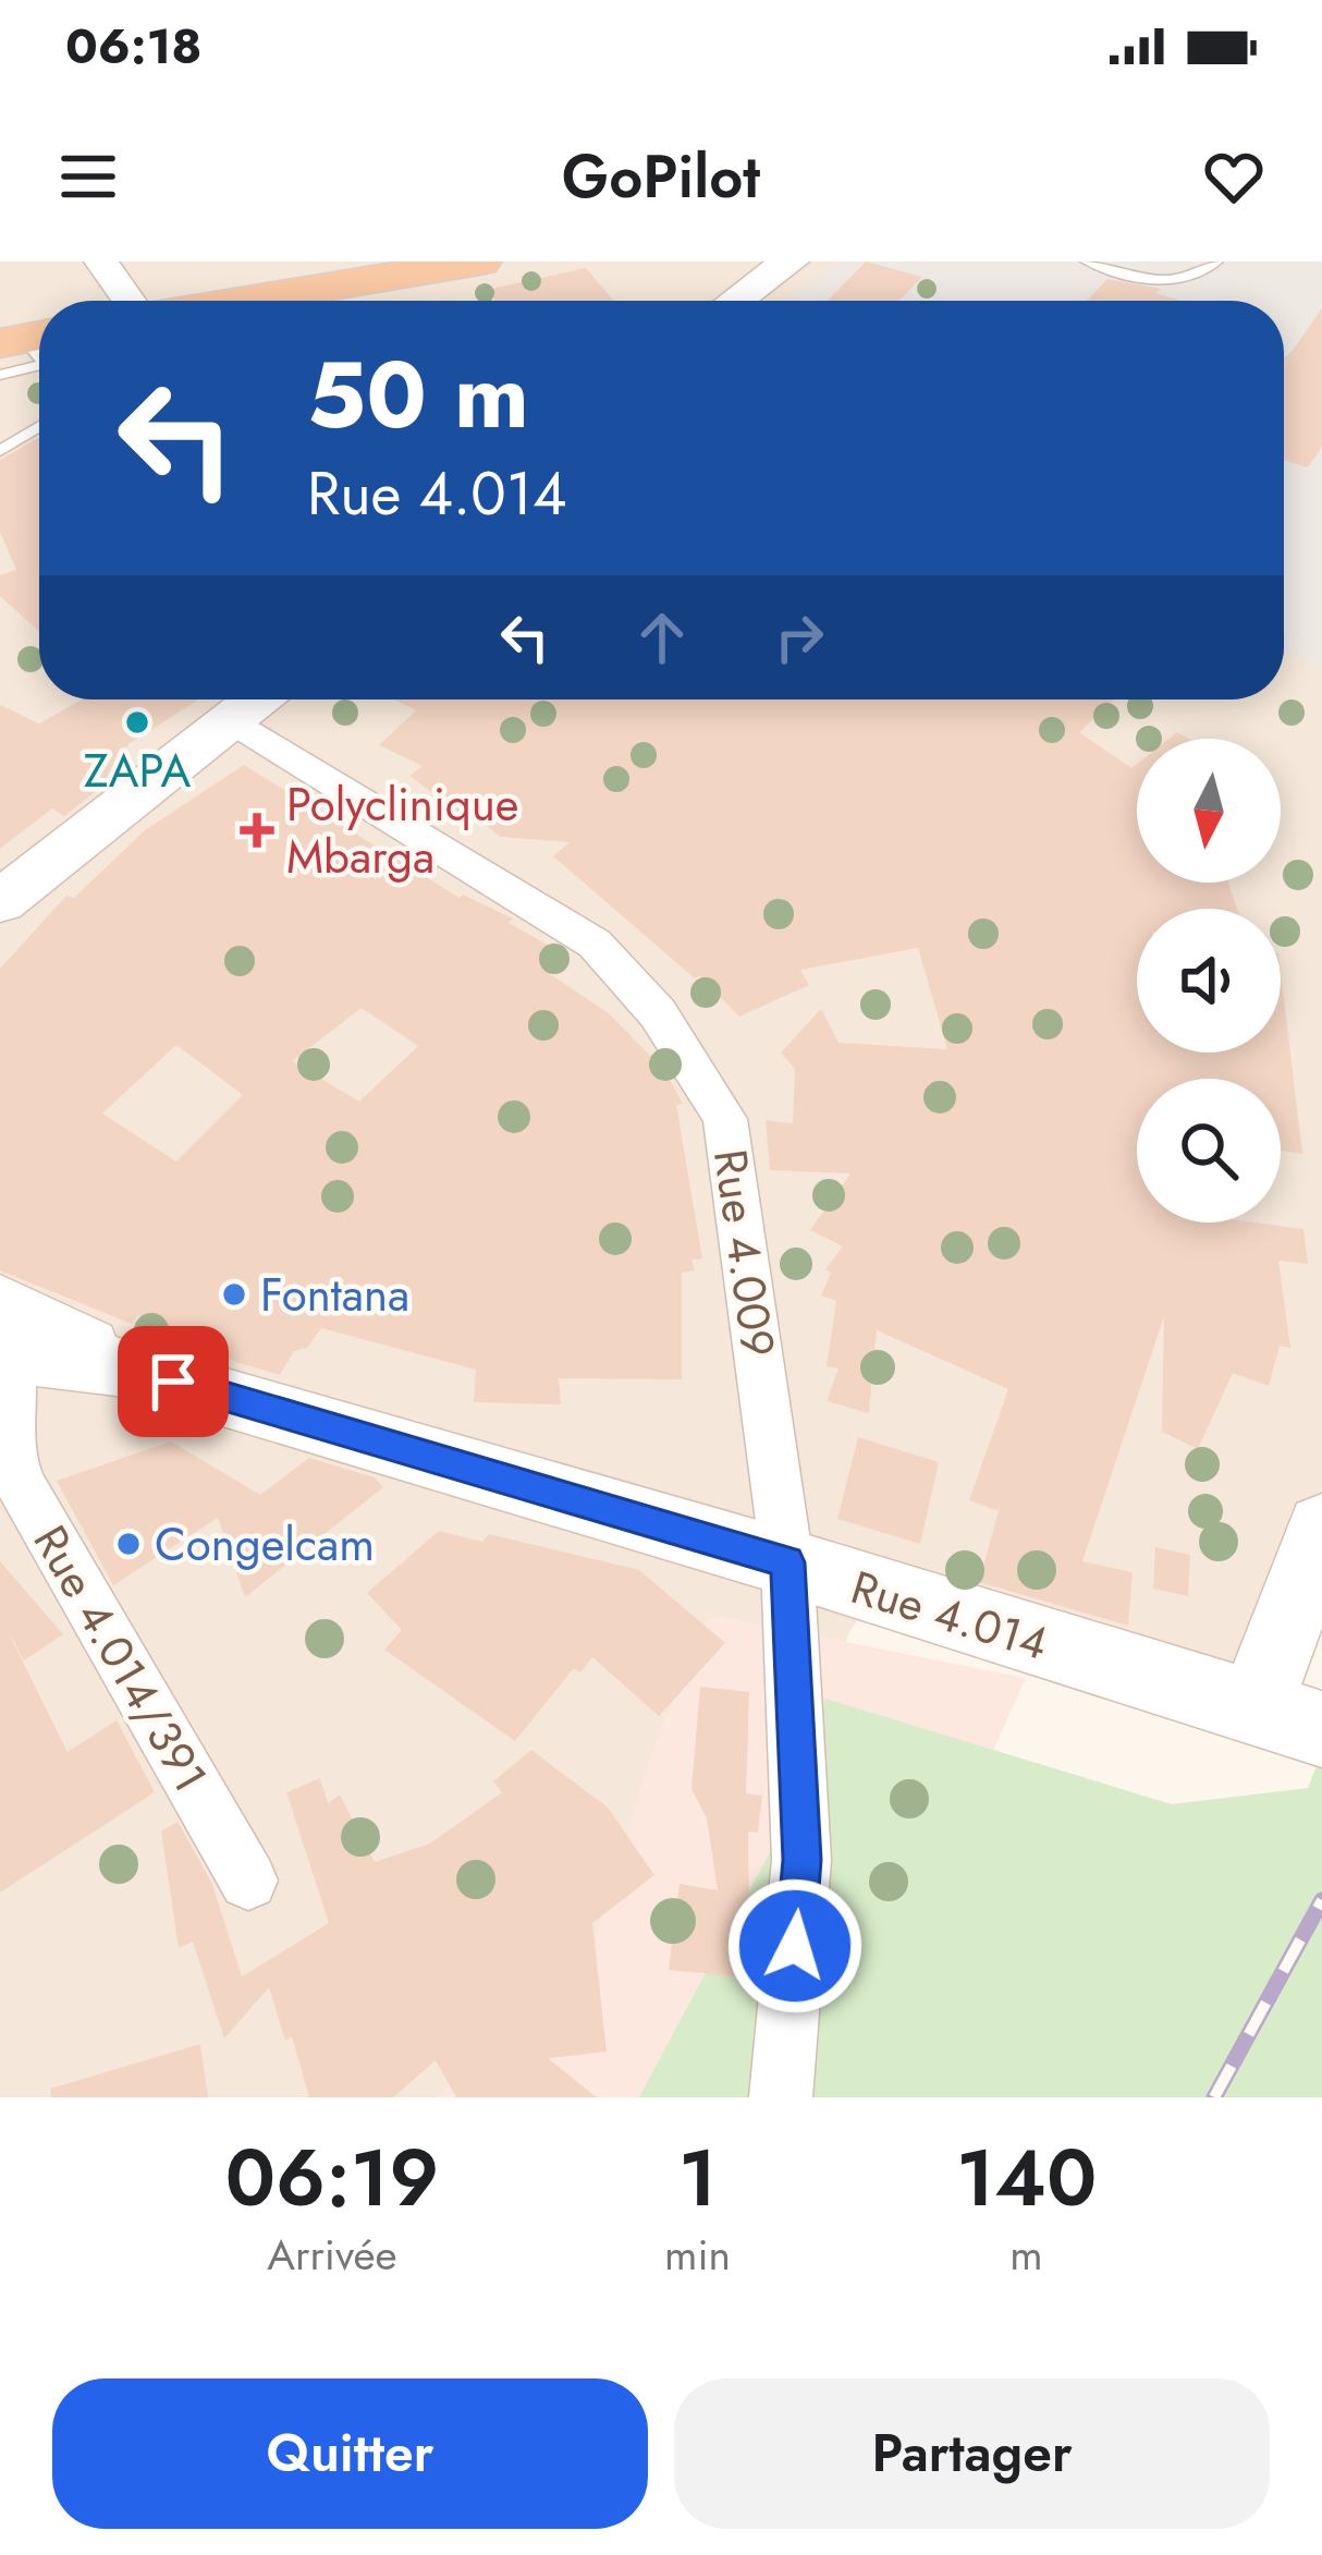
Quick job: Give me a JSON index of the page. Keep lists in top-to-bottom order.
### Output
{
  "streets": {
    "main road": ["Rue 4.014"],
    "street": ["Rue 4.009", "Rue 4.014/391"]
  },
  "crossings": [
    ["Rue 4.009", "Rue 4.014"],
    ["Rue 4.014", "Rue 4.014/391"]
  ],
  "places": {
    "other": ["ZAPA", "Fontana", "Congelcam"],
    "health": ["Polyclinique Mbarga"]
  },
  "north": "bottom",
  "page": {
    "status": "06:18",
    "header": "GoPilot",
    "turn": ["50 m", "Rue 4.014"],
    "eta": [
      "06:19",
      "Arrivée",
      "1",
      "min",
      "140",
      "m"
    ],
    "buttons": ["Quitter", "Partager"]
  }
}
